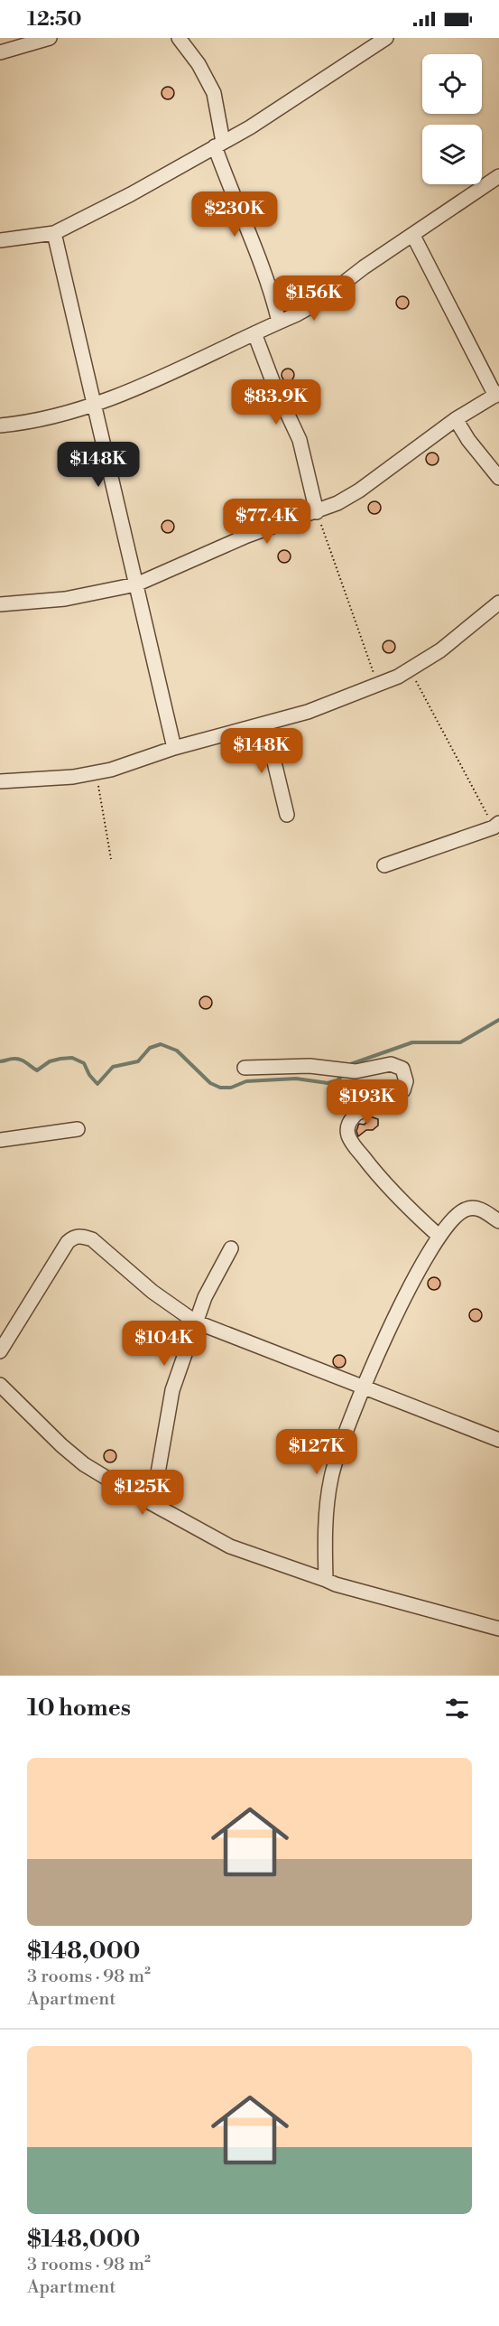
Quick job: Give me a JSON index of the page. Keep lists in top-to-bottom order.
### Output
{
  "page": {
    "status": "12:50",
    "price": [
      "$230K",
      "$156K",
      "$83.9K",
      "$148K",
      "$77.4K",
      "$148K",
      "$193K",
      "$104K",
      "$127K",
      "$125K"
    ],
    "heading": "10 homes",
    "list": [
      {
        "name": "$148,000",
        "note": "3 rooms · 98 m² · Apartment"
      },
      {
        "name": "$148,000",
        "note": "3 rooms · 98 m² · Apartment"
      }
    ]
  }
}
